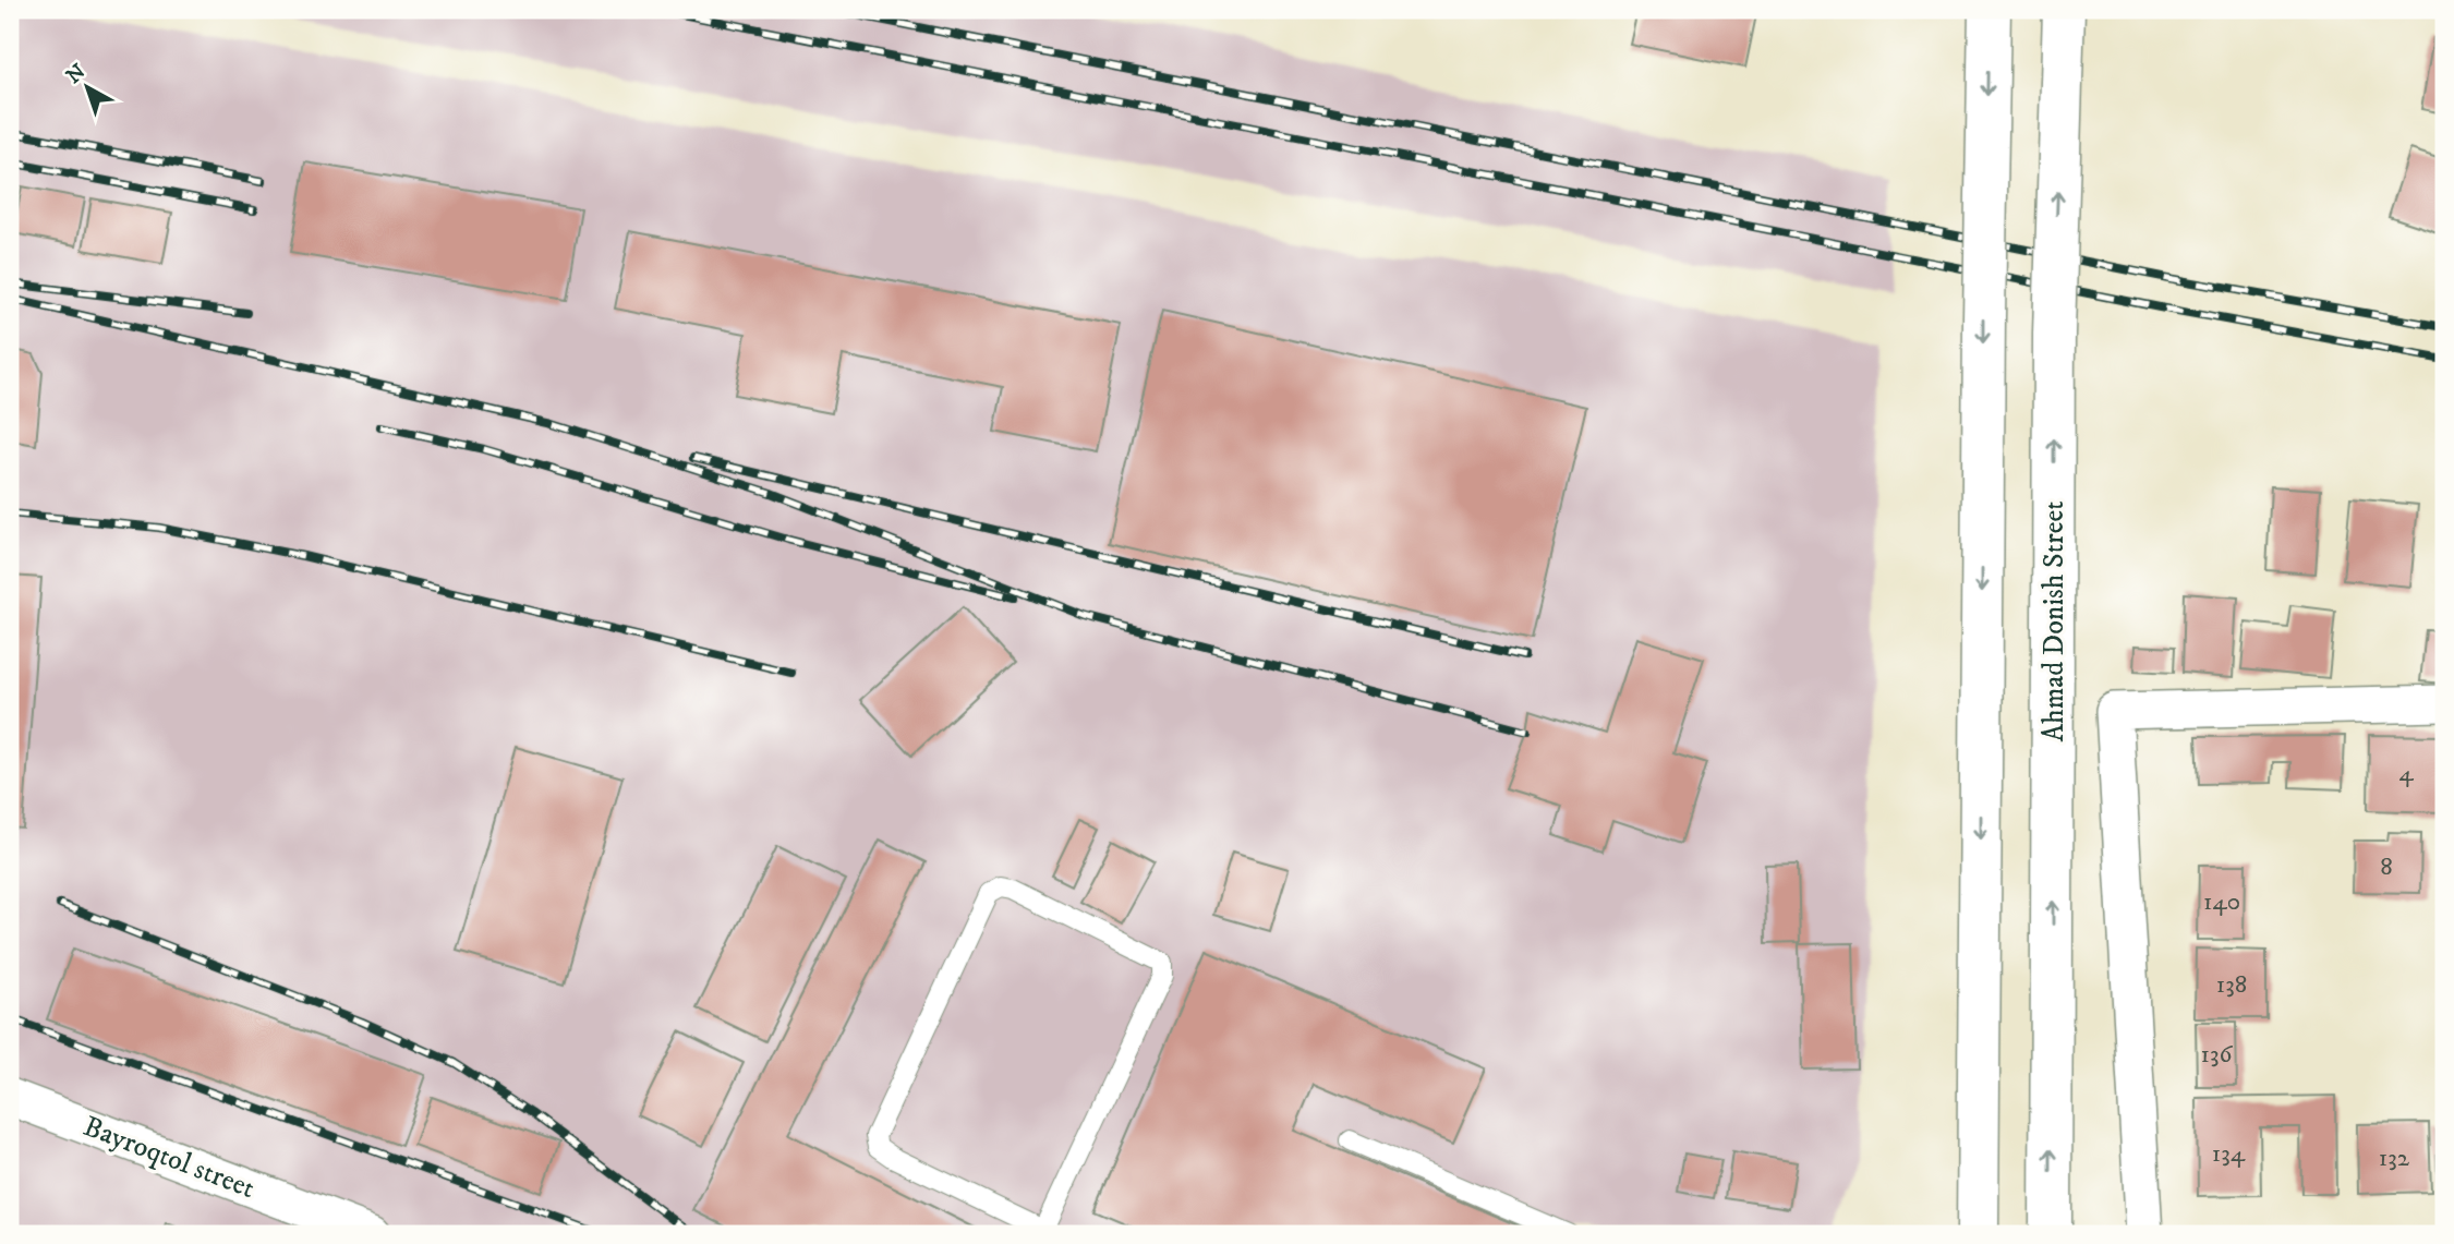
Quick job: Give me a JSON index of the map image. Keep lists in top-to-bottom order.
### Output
{
  "streets": {
    "main road": ["Ahmad Donish Street"],
    "street": ["Bayroqtol street"]
  },
  "house_numbers": [
    "4",
    "8",
    "140",
    "138",
    "136",
    "134",
    "132"
  ],
  "north": "top left"
}
